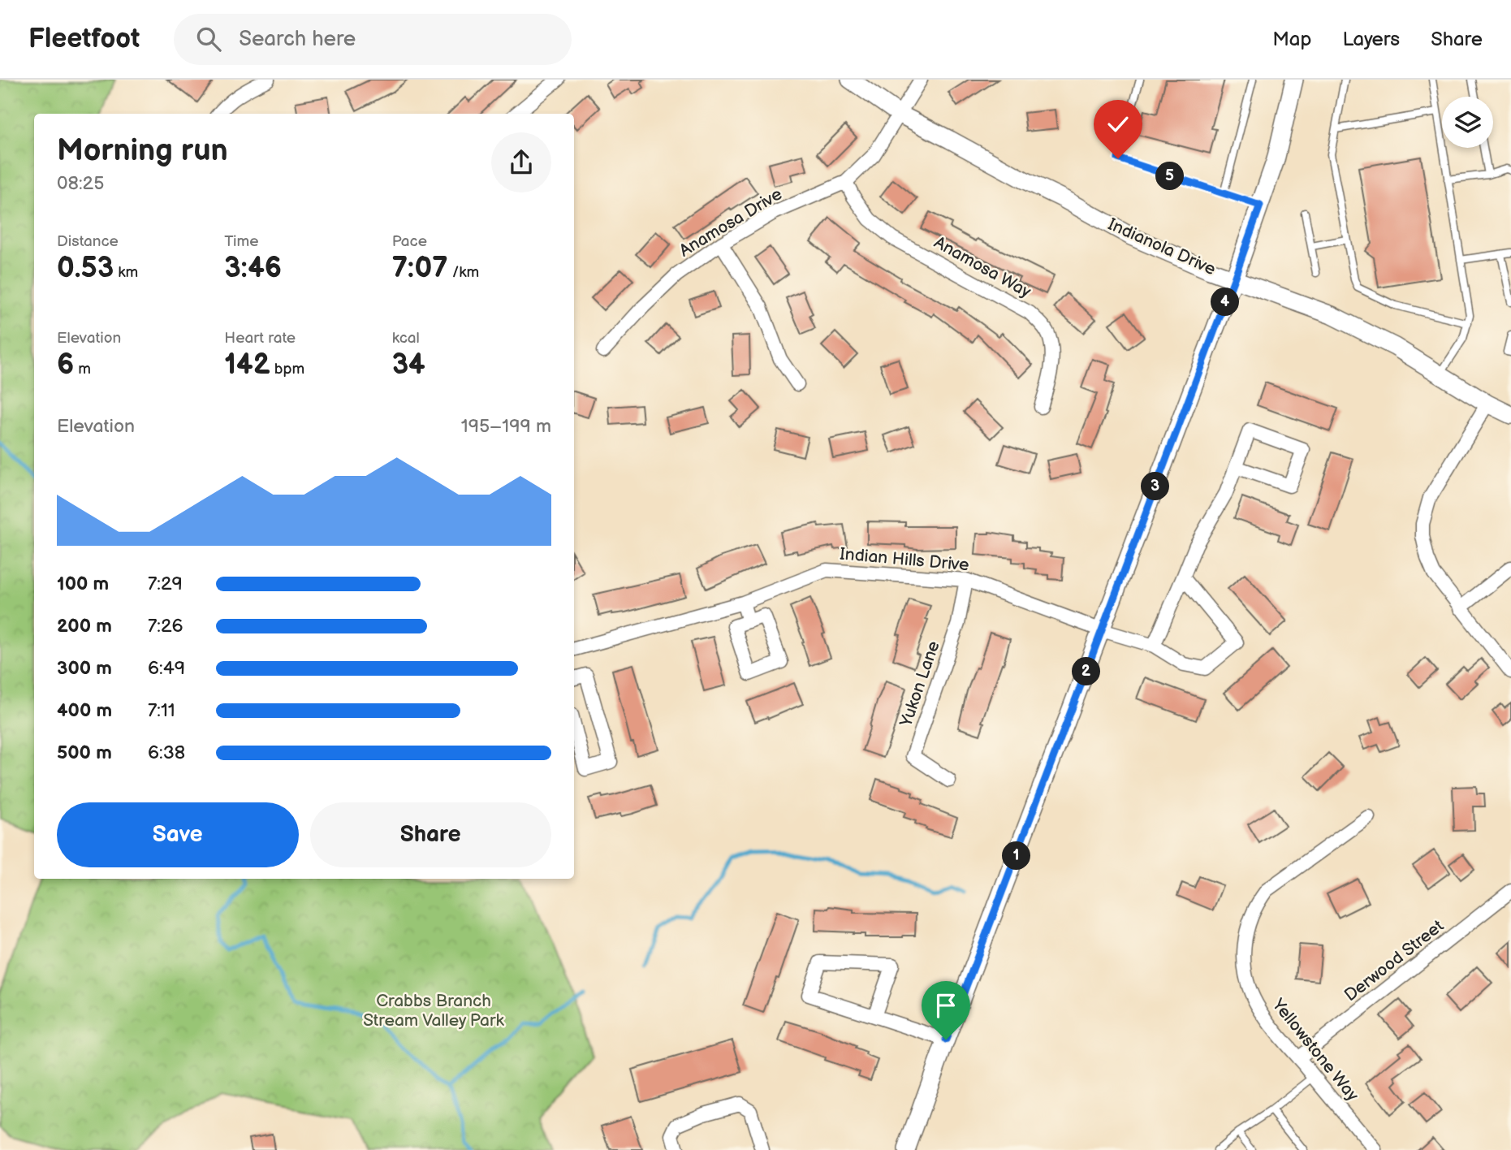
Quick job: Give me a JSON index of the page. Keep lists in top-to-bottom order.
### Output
{
  "streets": {
    "street": [
      "Anamosa Drive",
      "Indianola Drive",
      "Anamosa Way",
      "Indian Hills Drive",
      "Yukon Lane",
      "Derwood Street",
      "Yellowstone Way"
    ]
  },
  "crossings": [
    ["Anamosa Drive", "Indianola Drive"],
    ["Anamosa Drive", "Anamosa Way"],
    ["Indian Hills Drive", "Yukon Lane"],
    ["Derwood Street", "Yellowstone Way"]
  ],
  "parks": ["Crabbs Branch Stream Valley Park"],
  "page": {
    "header": "Fleetfoot",
    "search": "Search here",
    "nav": ["Map", "Layers", "Share"],
    "heading": ["Morning run", "08:25"],
    "pins": [
      "5",
      "4",
      "3",
      "2",
      "1"
    ],
    "stats": [
      ["Distance", "0.53 km"],
      ["Time", "3:46"],
      ["Pace", "7:07 /km"],
      ["Elevation", "6 m"],
      ["Heart rate", "142 bpm"],
      ["kcal", "34"]
    ],
    "chart": ["Elevation", "195–199 m"],
    "list": [
      {
        "name": "100 m",
        "note": "7:29"
      },
      {
        "name": "200 m",
        "note": "7:26"
      },
      {
        "name": "300 m",
        "note": "6:49"
      },
      {
        "name": "400 m",
        "note": "7:11"
      },
      {
        "name": "500 m",
        "note": "6:38"
      }
    ],
    "buttons": ["Save", "Share"]
  }
}
